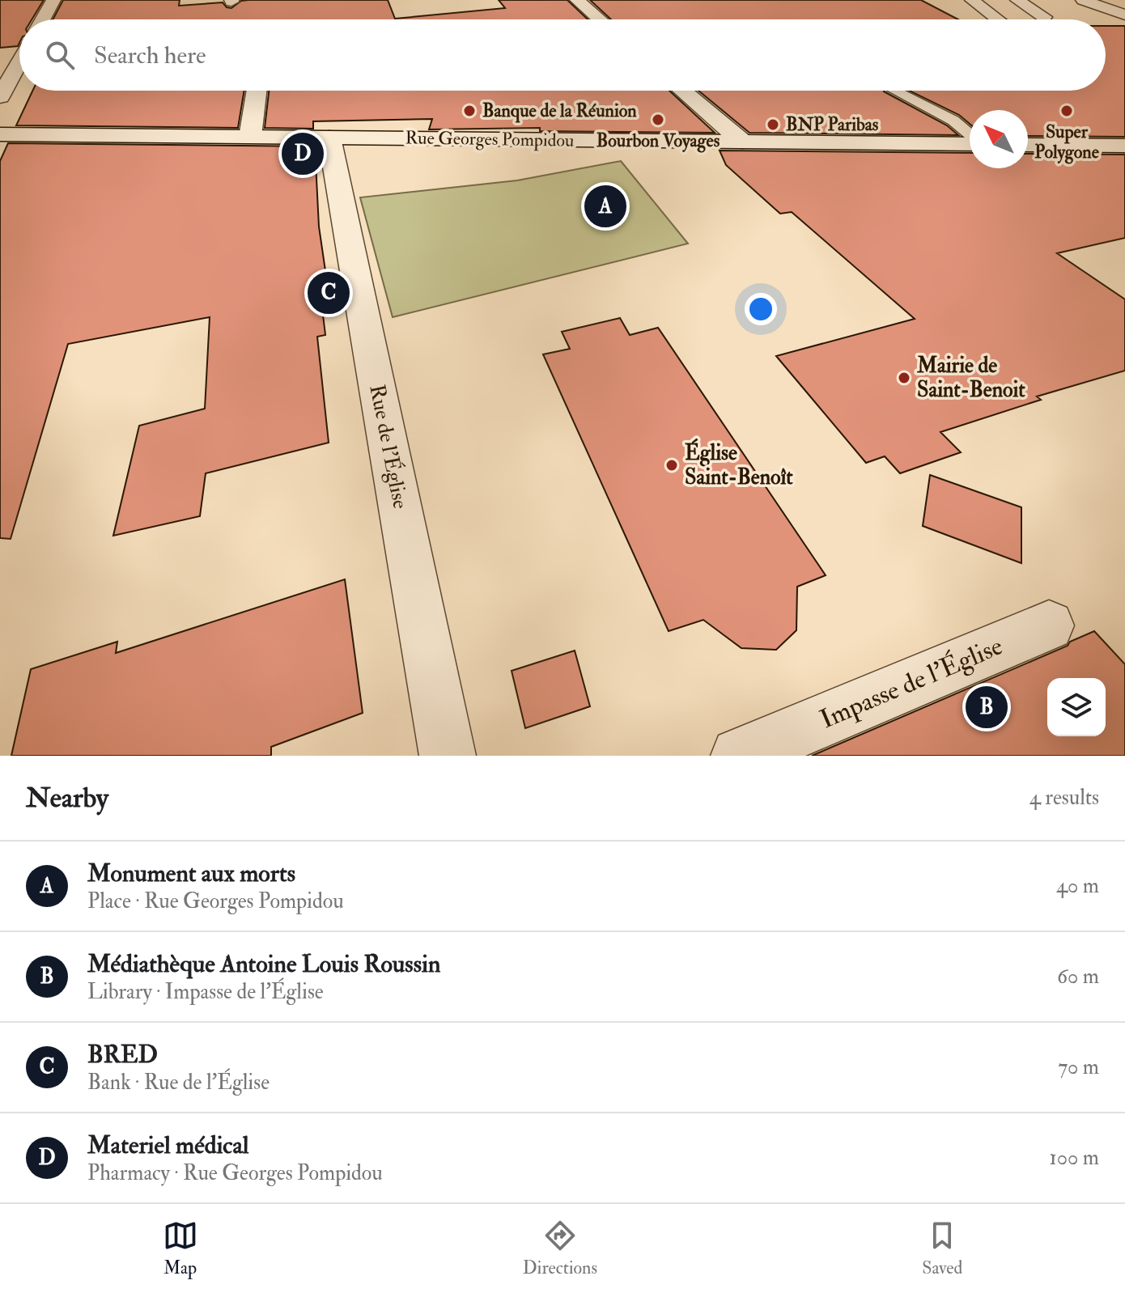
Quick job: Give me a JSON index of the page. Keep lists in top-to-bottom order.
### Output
{
  "streets": {
    "street": ["Rue Georges Pompidou", "Rue de l'Église", "Impasse de l'Église"]
  },
  "crossings": [
    ["Rue Georges Pompidou", "Rue de l'Église"]
  ],
  "places": [
    "Banque de la Réunion",
    "Super Polygone",
    "Bourbon Voyages",
    "BNP Paribas",
    "Mairie de Saint-Benoit",
    "Église Saint-Benoît"
  ],
  "north": "top left",
  "page": {
    "search": "Search here",
    "pins": [
      "D",
      "A",
      "C",
      "B"
    ],
    "heading": ["Nearby", "4 results"],
    "list": [
      {
        "mark": "A",
        "name": "Monument aux morts",
        "note": "Place · Rue Georges Pompidou",
        "value": "40 m"
      },
      {
        "mark": "B",
        "name": "Médiathèque Antoine Louis Roussin",
        "note": "Library · Impasse de l'Église",
        "value": "60 m"
      },
      {
        "mark": "C",
        "name": "BRED",
        "note": "Bank · Rue de l'Église",
        "value": "70 m"
      },
      {
        "mark": "D",
        "name": "Materiel médical",
        "note": "Pharmacy · Rue Georges Pompidou",
        "value": "100 m"
      }
    ],
    "nav": ["Map", "Directions", "Saved"]
  }
}
